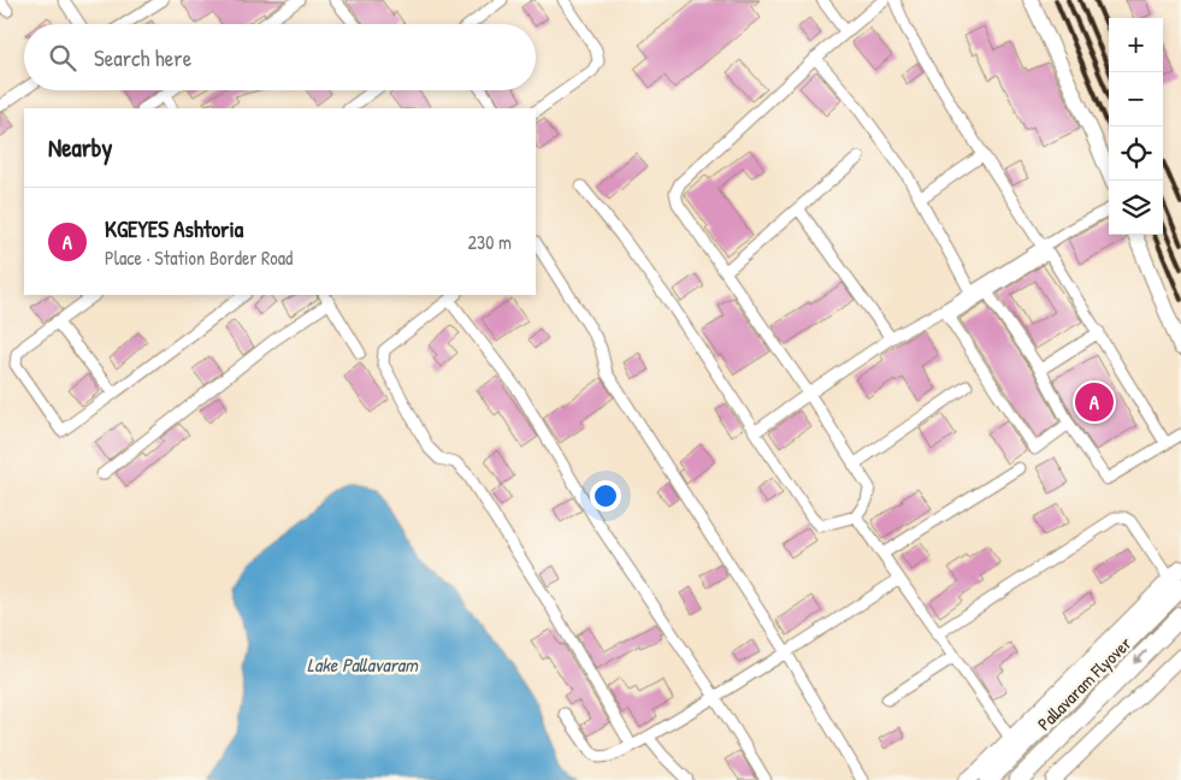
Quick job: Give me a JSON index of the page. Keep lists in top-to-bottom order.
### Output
{
  "streets": {
    "main road": ["Pallavaram Flyover"]
  },
  "water": ["Lake Pallavaram"],
  "page": {
    "map_buttons": ["+", "−"],
    "search": "Search here",
    "heading": "Nearby",
    "list": [
      {
        "mark": "A",
        "name": "KGEYES Ashtoria",
        "note": "Place · Station Border Road",
        "value": "230 m"
      }
    ],
    "pins": "A"
  }
}
